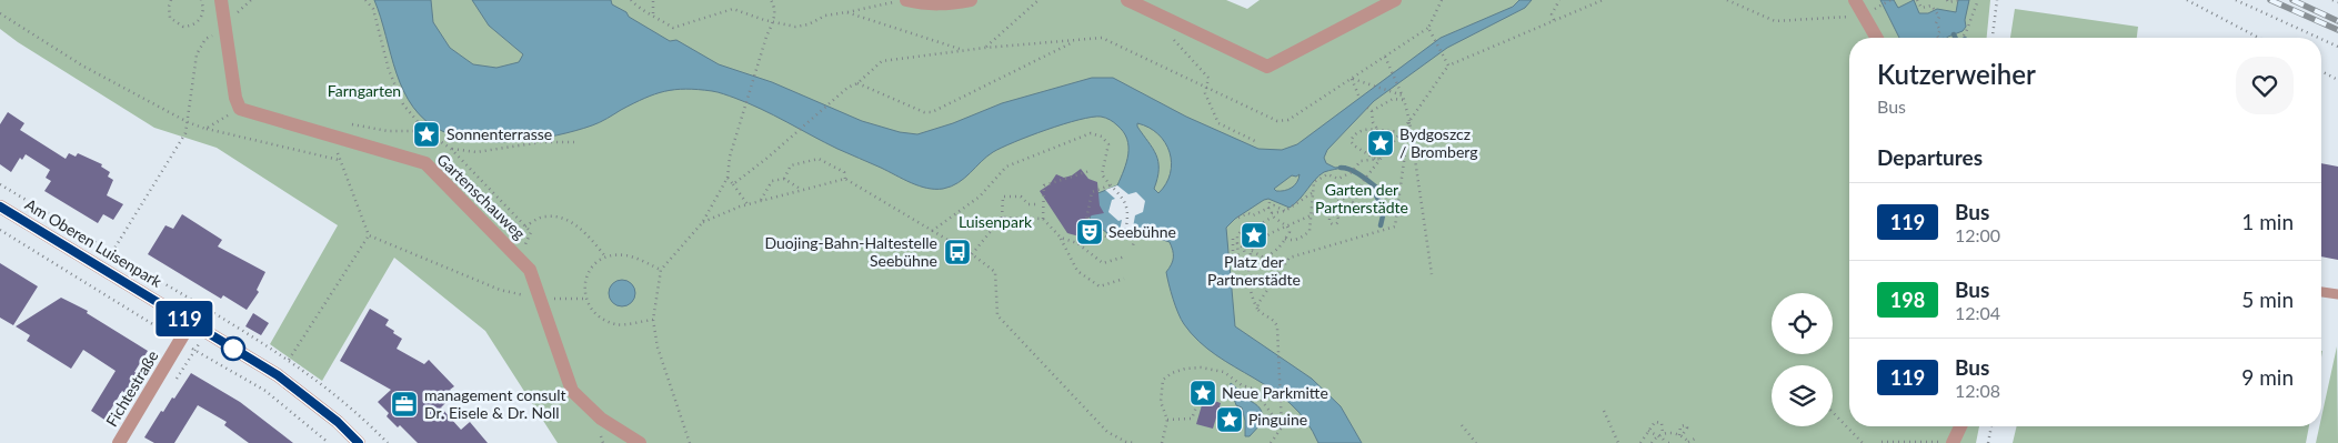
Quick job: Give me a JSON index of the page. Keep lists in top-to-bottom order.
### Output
{
  "streets": {
    "street": ["Gartenschauweg", "Am Oberen Luisenpark", "Fichtestraße"]
  },
  "crossings": [
    ["Am Oberen Luisenpark", "Fichtestraße"]
  ],
  "parks": ["Farngarten", "Garten der Partnerstädte", "Luisenpark"],
  "places": {
    "place": [
      "Sonnenterrasse",
      "Bydgoszcz / Bromberg",
      "Platz der Partnerstädte",
      "Neue Parkmitte",
      "Pinguine"
    ],
    "theatre": ["Seebühne"],
    "bus stop": ["Duojing-Bahn-Haltestelle Seebühne"],
    "office": ["management consult Dr. Eisele & Dr. Noll"]
  },
  "lines": ["bus line 119"],
  "page": {
    "on_map": "119",
    "heading": [
      ["Kutzerweiher", "Bus"],
      "Departures"
    ],
    "list": [
      {
        "mark": "119",
        "name": "Bus",
        "note": "12:00",
        "value": "1 min"
      },
      {
        "mark": "198",
        "name": "Bus",
        "note": "12:04",
        "value": "5 min"
      },
      {
        "mark": "119",
        "name": "Bus",
        "note": "12:08",
        "value": "9 min"
      }
    ]
  }
}
